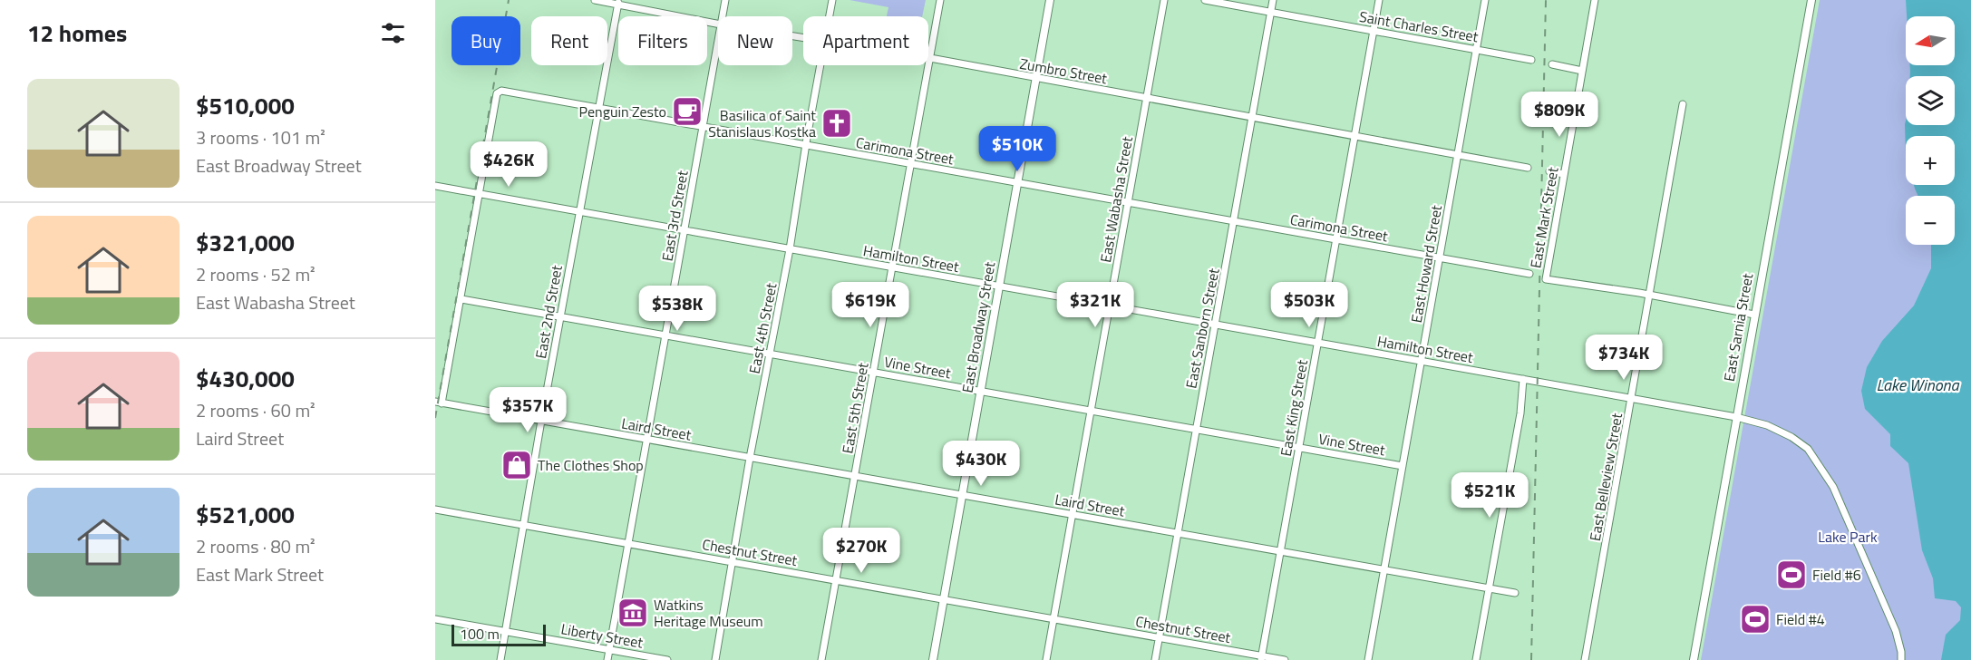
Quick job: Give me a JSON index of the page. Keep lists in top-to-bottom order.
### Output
{
  "streets": {
    "main road": ["East Broadway Street", "East Sarnia Street"],
    "street": [
      "Saint Charles Street",
      "Zumbro Street",
      "Carimona Street",
      "East Wabasha Street",
      "East 3rd Street",
      "East Mark Street",
      "Hamilton Street",
      "East Howard Street",
      "East 2nd Street",
      "East 4th Street",
      "East Sanborn Street",
      "Vine Street",
      "East 5th Street",
      "East King Street",
      "Laird Street",
      "East Belleview Street",
      "Chestnut Street",
      "Liberty Street"
    ]
  },
  "crossings": [
    ["Saint Charles Street", "East Howard Street"],
    ["Saint Charles Street", "East Sanborn Street"],
    ["Saint Charles Street", "East King Street"],
    ["Zumbro Street", "East Wabasha Street"],
    ["Zumbro Street", "East Howard Street"],
    ["Zumbro Street", "East 2nd Street"],
    ["Zumbro Street", "East Broadway Street"],
    ["Zumbro Street", "East Sanborn Street"],
    ["Zumbro Street", "East 5th Street"],
    ["Zumbro Street", "East King Street"],
    ["Carimona Street", "East Wabasha Street"],
    ["Carimona Street", "East 3rd Street"],
    ["Carimona Street", "Hamilton Street"],
    ["Carimona Street", "East Howard Street"],
    ["Carimona Street", "East 2nd Street"],
    ["Carimona Street", "East Broadway Street"],
    ["Carimona Street", "East 4th Street"],
    ["Carimona Street", "East Sanborn Street"],
    ["Carimona Street", "East 5th Street"],
    ["Carimona Street", "East King Street"],
    ["East Wabasha Street", "Hamilton Street"],
    ["East Wabasha Street", "Vine Street"],
    ["East Wabasha Street", "Laird Street"],
    ["East Wabasha Street", "Chestnut Street"],
    ["East 3rd Street", "Hamilton Street"],
    ["East 3rd Street", "Vine Street"],
    ["East 3rd Street", "Laird Street"],
    ["East 3rd Street", "Chestnut Street"],
    ["East 3rd Street", "Liberty Street"],
    ["East Mark Street", "East Belleview Street"],
    ["Hamilton Street", "East Howard Street"],
    ["Hamilton Street", "East 2nd Street"],
    ["Hamilton Street", "East Broadway Street"],
    ["Hamilton Street", "East Sarnia Street"],
    ["Hamilton Street", "East 4th Street"],
    ["Hamilton Street", "East Sanborn Street"],
    ["Hamilton Street", "East 5th Street"],
    ["Hamilton Street", "East King Street"],
    ["Hamilton Street", "East Belleview Street"],
    ["East Howard Street", "Vine Street"],
    ["East Howard Street", "Laird Street"],
    ["East 2nd Street", "Vine Street"],
    ["East 2nd Street", "Laird Street"],
    ["East 2nd Street", "Chestnut Street"],
    ["East 2nd Street", "Liberty Street"],
    ["East Broadway Street", "Vine Street"],
    ["East Broadway Street", "Laird Street"],
    ["East Broadway Street", "Chestnut Street"],
    ["East 4th Street", "Vine Street"],
    ["East 4th Street", "Laird Street"],
    ["East 4th Street", "Chestnut Street"],
    ["East Sanborn Street", "Vine Street"],
    ["East Sanborn Street", "Laird Street"],
    ["East Sanborn Street", "Chestnut Street"],
    ["Vine Street", "East 5th Street"],
    ["Vine Street", "East King Street"],
    ["East 5th Street", "Laird Street"],
    ["East 5th Street", "Chestnut Street"],
    ["East King Street", "Laird Street"],
    ["East King Street", "Chestnut Street"]
  ],
  "water": ["Lake Winona"],
  "parks": ["Lake Park"],
  "places": {
    "cafe": ["Penguin Zesto"],
    "church": ["Basilica of Saint Stanislaus Kostka"],
    "shop": ["The Clothes Shop"],
    "sports": ["Field #6", "Field #4"],
    "museum": ["Watkins Heritage Museum"]
  },
  "scale_bar": "100 m",
  "north": "left",
  "page": {
    "heading": "12 homes",
    "map_buttons": ["+", "−"],
    "chip": [
      "Buy",
      "Rent",
      "Filters",
      "New",
      "Apartment"
    ],
    "list": [
      {
        "name": "$510,000",
        "note": "3 rooms · 101 m² · East Broadway Street"
      },
      {
        "name": "$321,000",
        "note": "2 rooms · 52 m² · East Wabasha Street"
      },
      {
        "name": "$430,000",
        "note": "2 rooms · 60 m² · Laird Street"
      },
      {
        "name": "$521,000",
        "note": "2 rooms · 80 m² · East Mark Street"
      }
    ],
    "price": [
      "$809K",
      "$510K",
      "$426K",
      "$619K",
      "$321K",
      "$503K",
      "$538K",
      "$734K",
      "$357K",
      "$430K",
      "$521K",
      "$270K"
    ],
    "scale": "100 m"
  }
}
